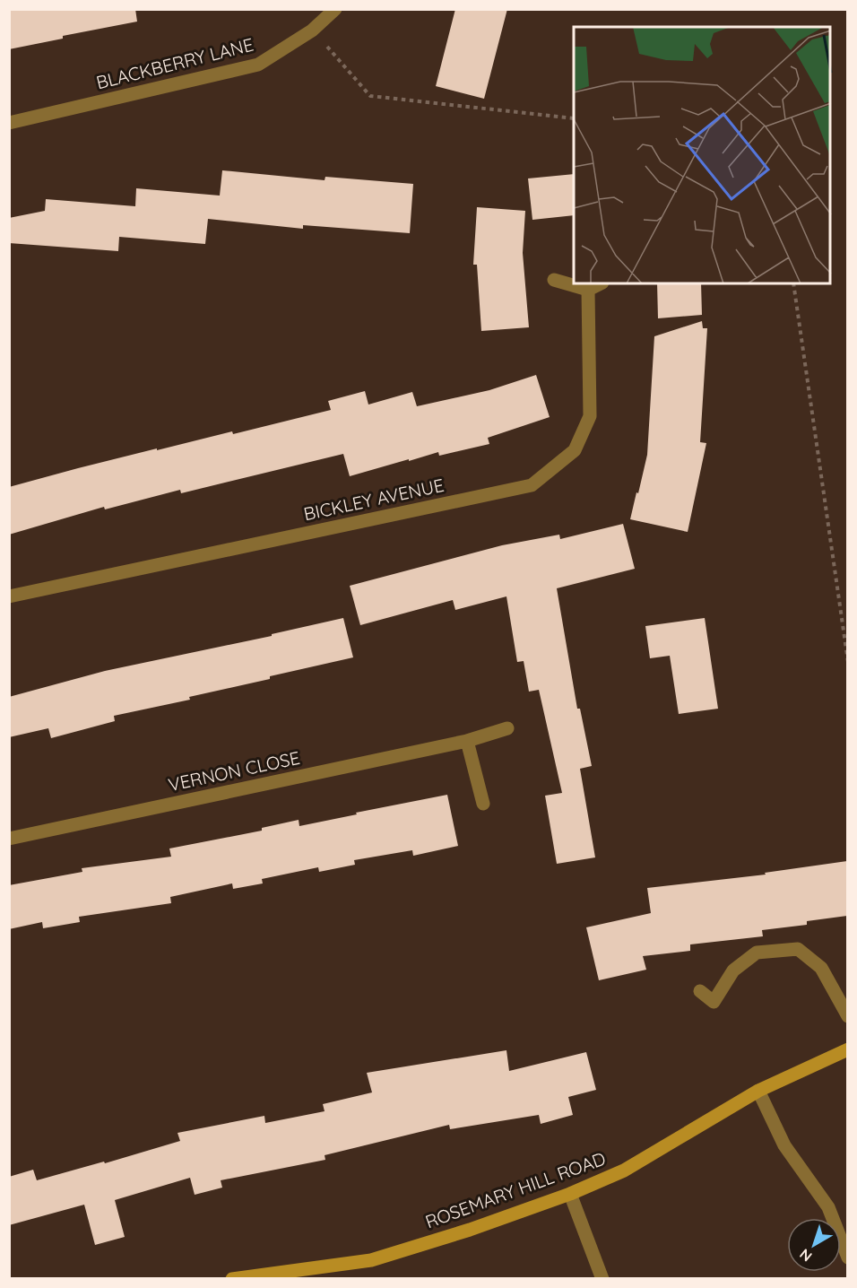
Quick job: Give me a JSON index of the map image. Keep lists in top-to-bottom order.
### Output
{
  "streets": {
    "main road": ["ROSEMARY HILL ROAD"],
    "street": ["BLACKBERRY LANE", "BICKLEY AVENUE", "VERNON CLOSE"]
  },
  "north": "bottom left"
}
